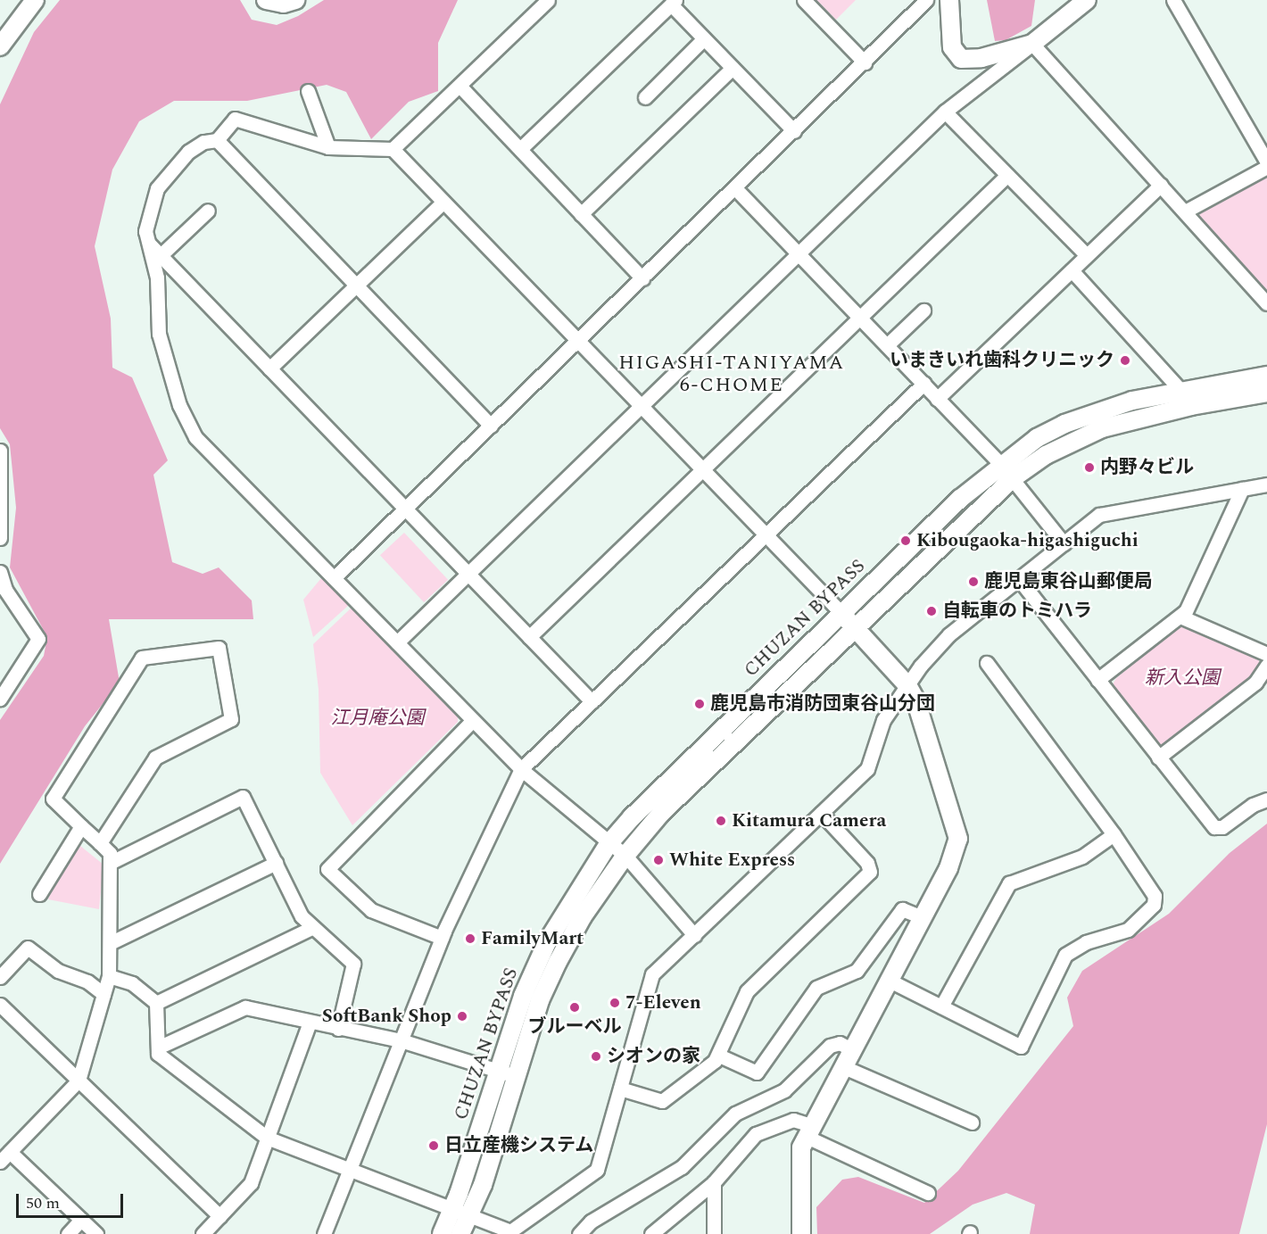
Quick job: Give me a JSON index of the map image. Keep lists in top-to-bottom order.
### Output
{
  "streets": {
    "street": ["CHUZAN BYPASS"]
  },
  "districts": ["HIGASHI-TANIYAMA 6-CHOME"],
  "parks": ["新入公園", "江月庵公園"],
  "places": [
    "いまきいれ歯科クリニック",
    "内野々ビル",
    "Kibougaoka-higashiguchi",
    "鹿児島東谷山郵便局",
    "自転車のトミハラ",
    "鹿児島市消防団東谷山分団",
    "Kitamura Camera",
    "White Express",
    "FamilyMart",
    "7-Eleven",
    "ブルーベル",
    "SoftBank Shop",
    "シオンの家",
    "日立産機システム"
  ],
  "scale_bar": "50 m"
}
